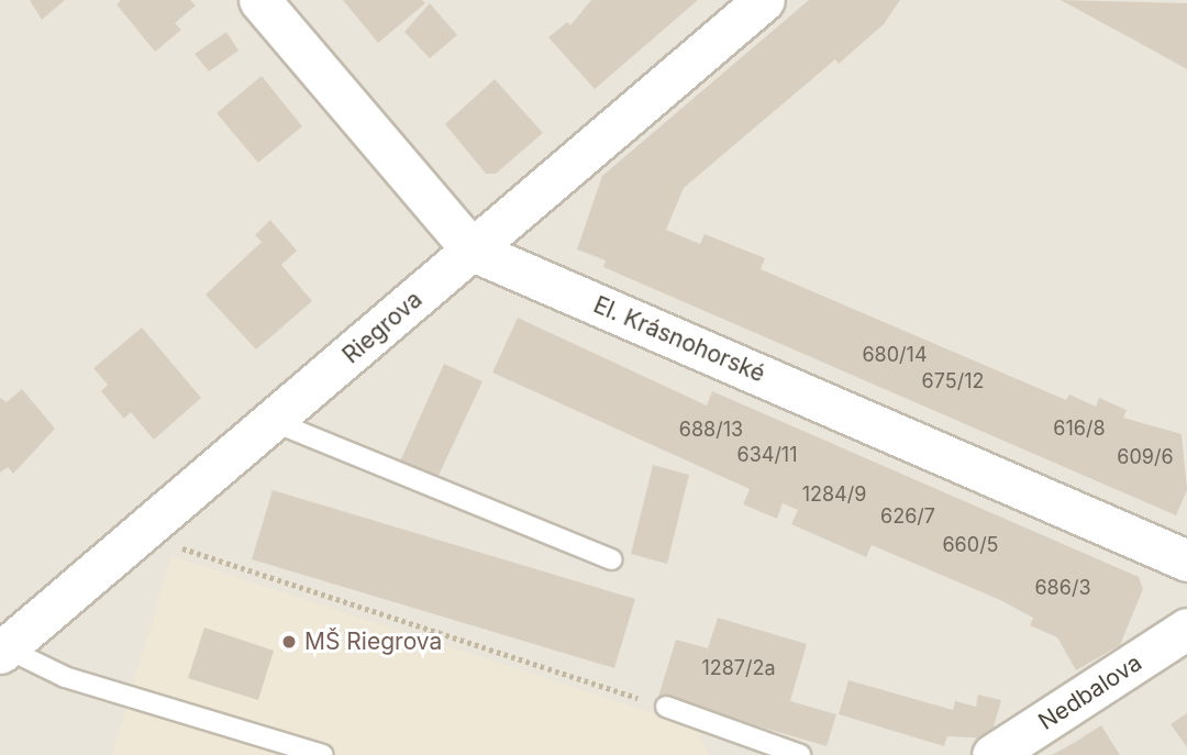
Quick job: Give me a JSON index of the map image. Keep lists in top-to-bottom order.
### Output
{
  "streets": {
    "street": ["Riegrova", "El. Krásnohorské", "Nedbalova"]
  },
  "crossings": [
    ["Riegrova", "El. Krásnohorské"]
  ],
  "places": ["MŠ Riegrova"],
  "house_numbers": [
    "680/14",
    "675/12",
    "616/8",
    "688/13",
    "634/11",
    "609/6",
    "1284/9",
    "626/7",
    "660/5",
    "686/3",
    "1287/2a"
  ]
}
